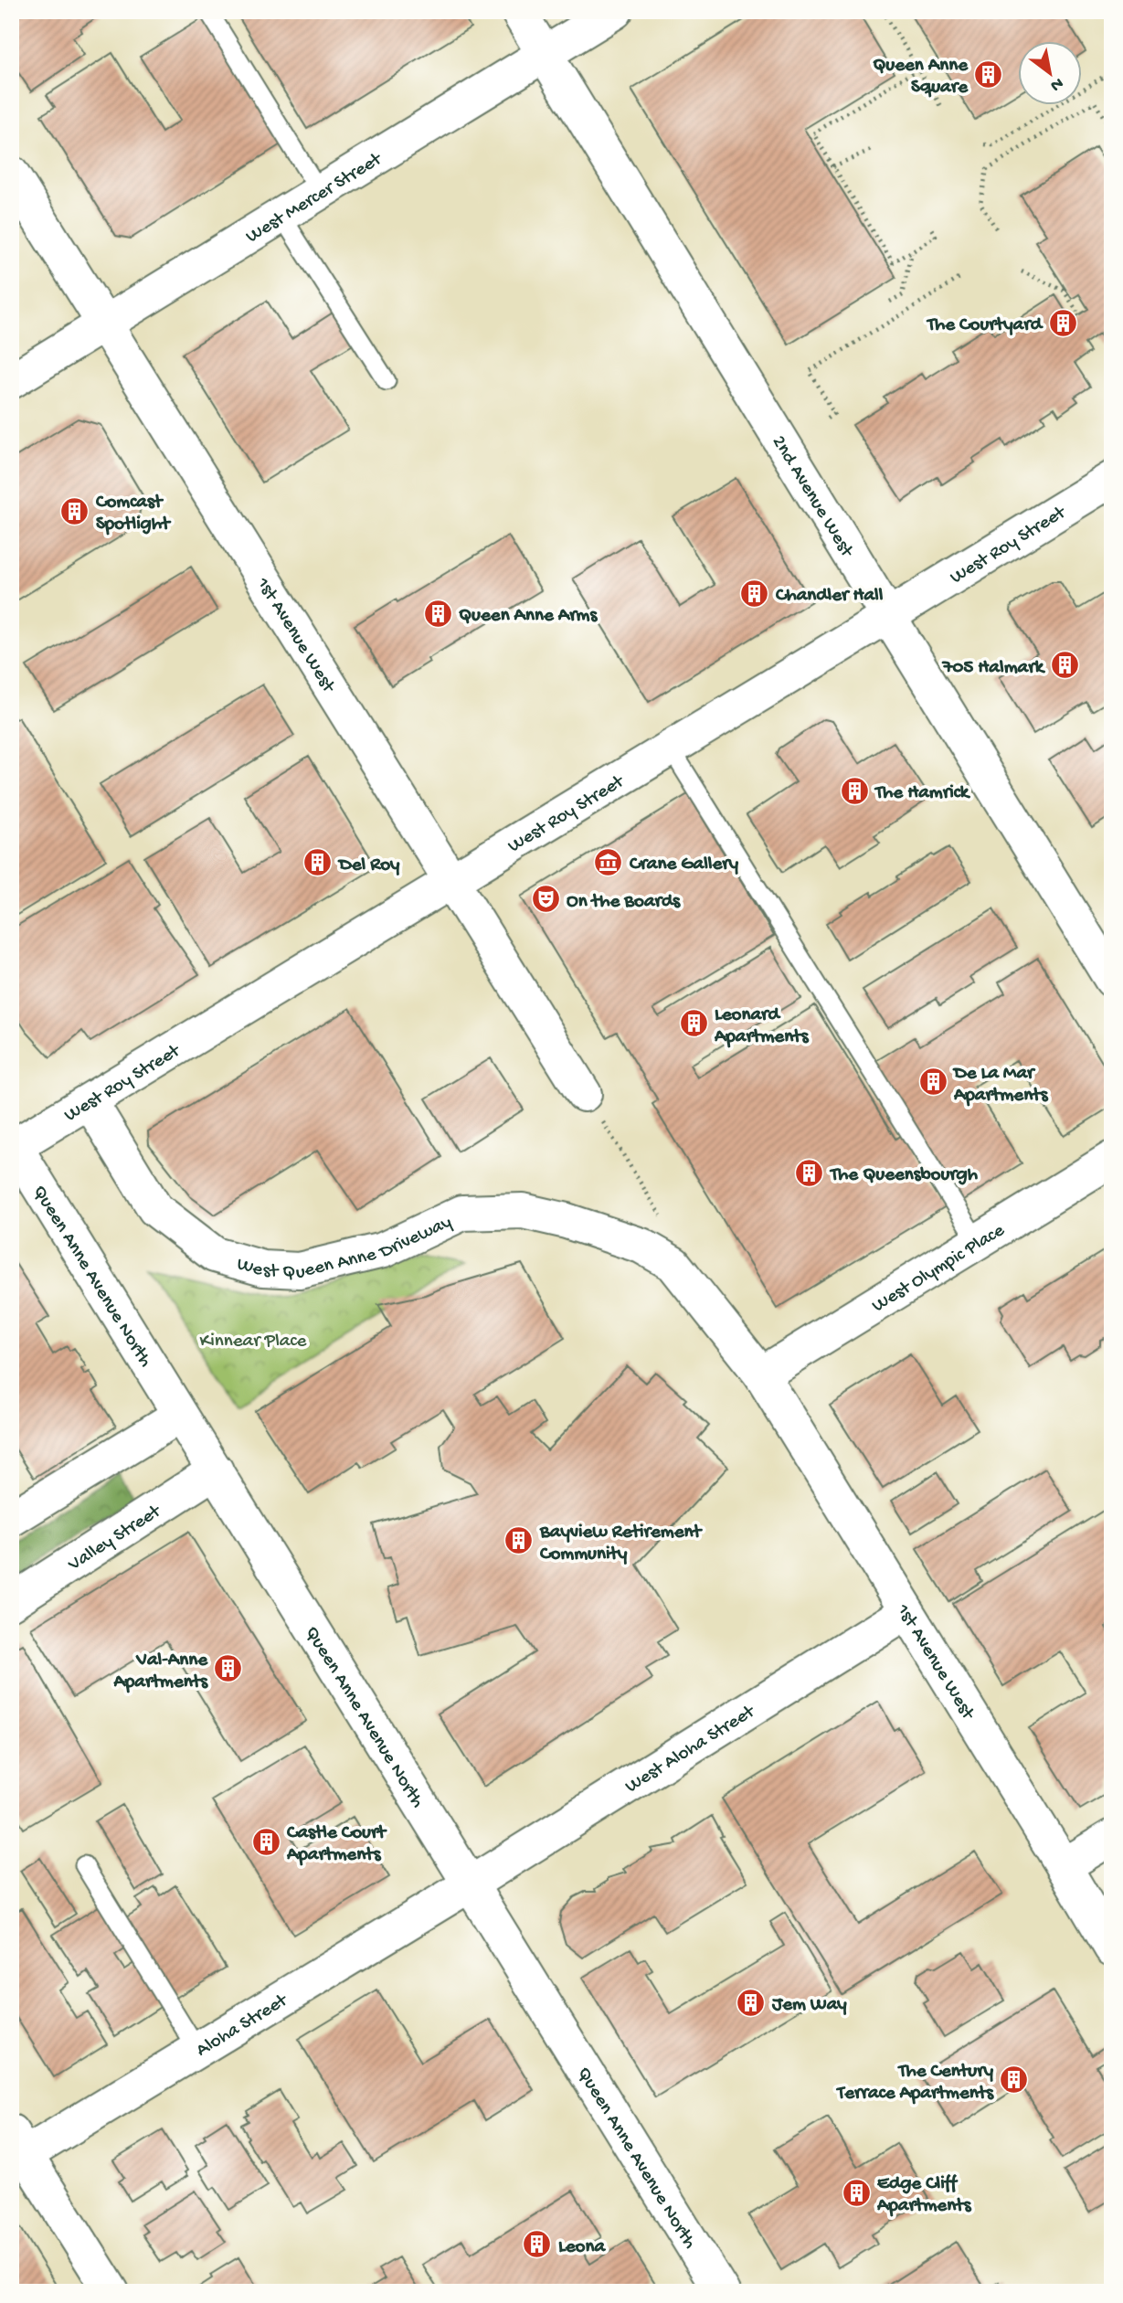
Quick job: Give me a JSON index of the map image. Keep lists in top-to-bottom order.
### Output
{
  "streets": {
    "street": [
      "West Mercer Street",
      "2nd Avenue West",
      "West Roy Street",
      "1st Avenue West",
      "West Queen Anne Driveway",
      "West Olympic Place",
      "Queen Anne Avenue North",
      "Valley Street",
      "West Aloha Street",
      "Aloha Street"
    ]
  },
  "crossings": [
    ["West Mercer Street", "2nd Avenue West"],
    ["West Mercer Street", "1st Avenue West"],
    ["2nd Avenue West", "West Roy Street"],
    ["West Roy Street", "1st Avenue West"],
    ["West Roy Street", "West Queen Anne Driveway"],
    ["West Roy Street", "Queen Anne Avenue North"],
    ["1st Avenue West", "West Queen Anne Driveway"],
    ["1st Avenue West", "West Olympic Place"],
    ["1st Avenue West", "West Aloha Street"],
    ["West Queen Anne Driveway", "West Olympic Place"],
    ["Queen Anne Avenue North", "Valley Street"],
    ["Queen Anne Avenue North", "West Aloha Street"],
    ["Queen Anne Avenue North", "Aloha Street"],
    ["West Aloha Street", "Aloha Street"]
  ],
  "parks": ["Kinnear Place"],
  "places": {
    "building": [
      "Queen Anne Square",
      "The Courtyard",
      "Comcast Spotlight",
      "Chandler Hall",
      "Queen Anne Arms",
      "705 Halmark",
      "The Hamrick",
      "Del Roy",
      "Leonard Apartments",
      "De La Mar Apartments",
      "The Queensbourgh",
      "Bayview Retirement Community",
      "Val-Anne Apartments",
      "Castle Court Apartments",
      "Jem Way",
      "The Century Terrace Apartments",
      "Edge Cliff Apartments",
      "Leona"
    ],
    "museum": ["Crane Gallery"],
    "theatre": ["On the Boards"]
  },
  "north": "bottom right"
}
